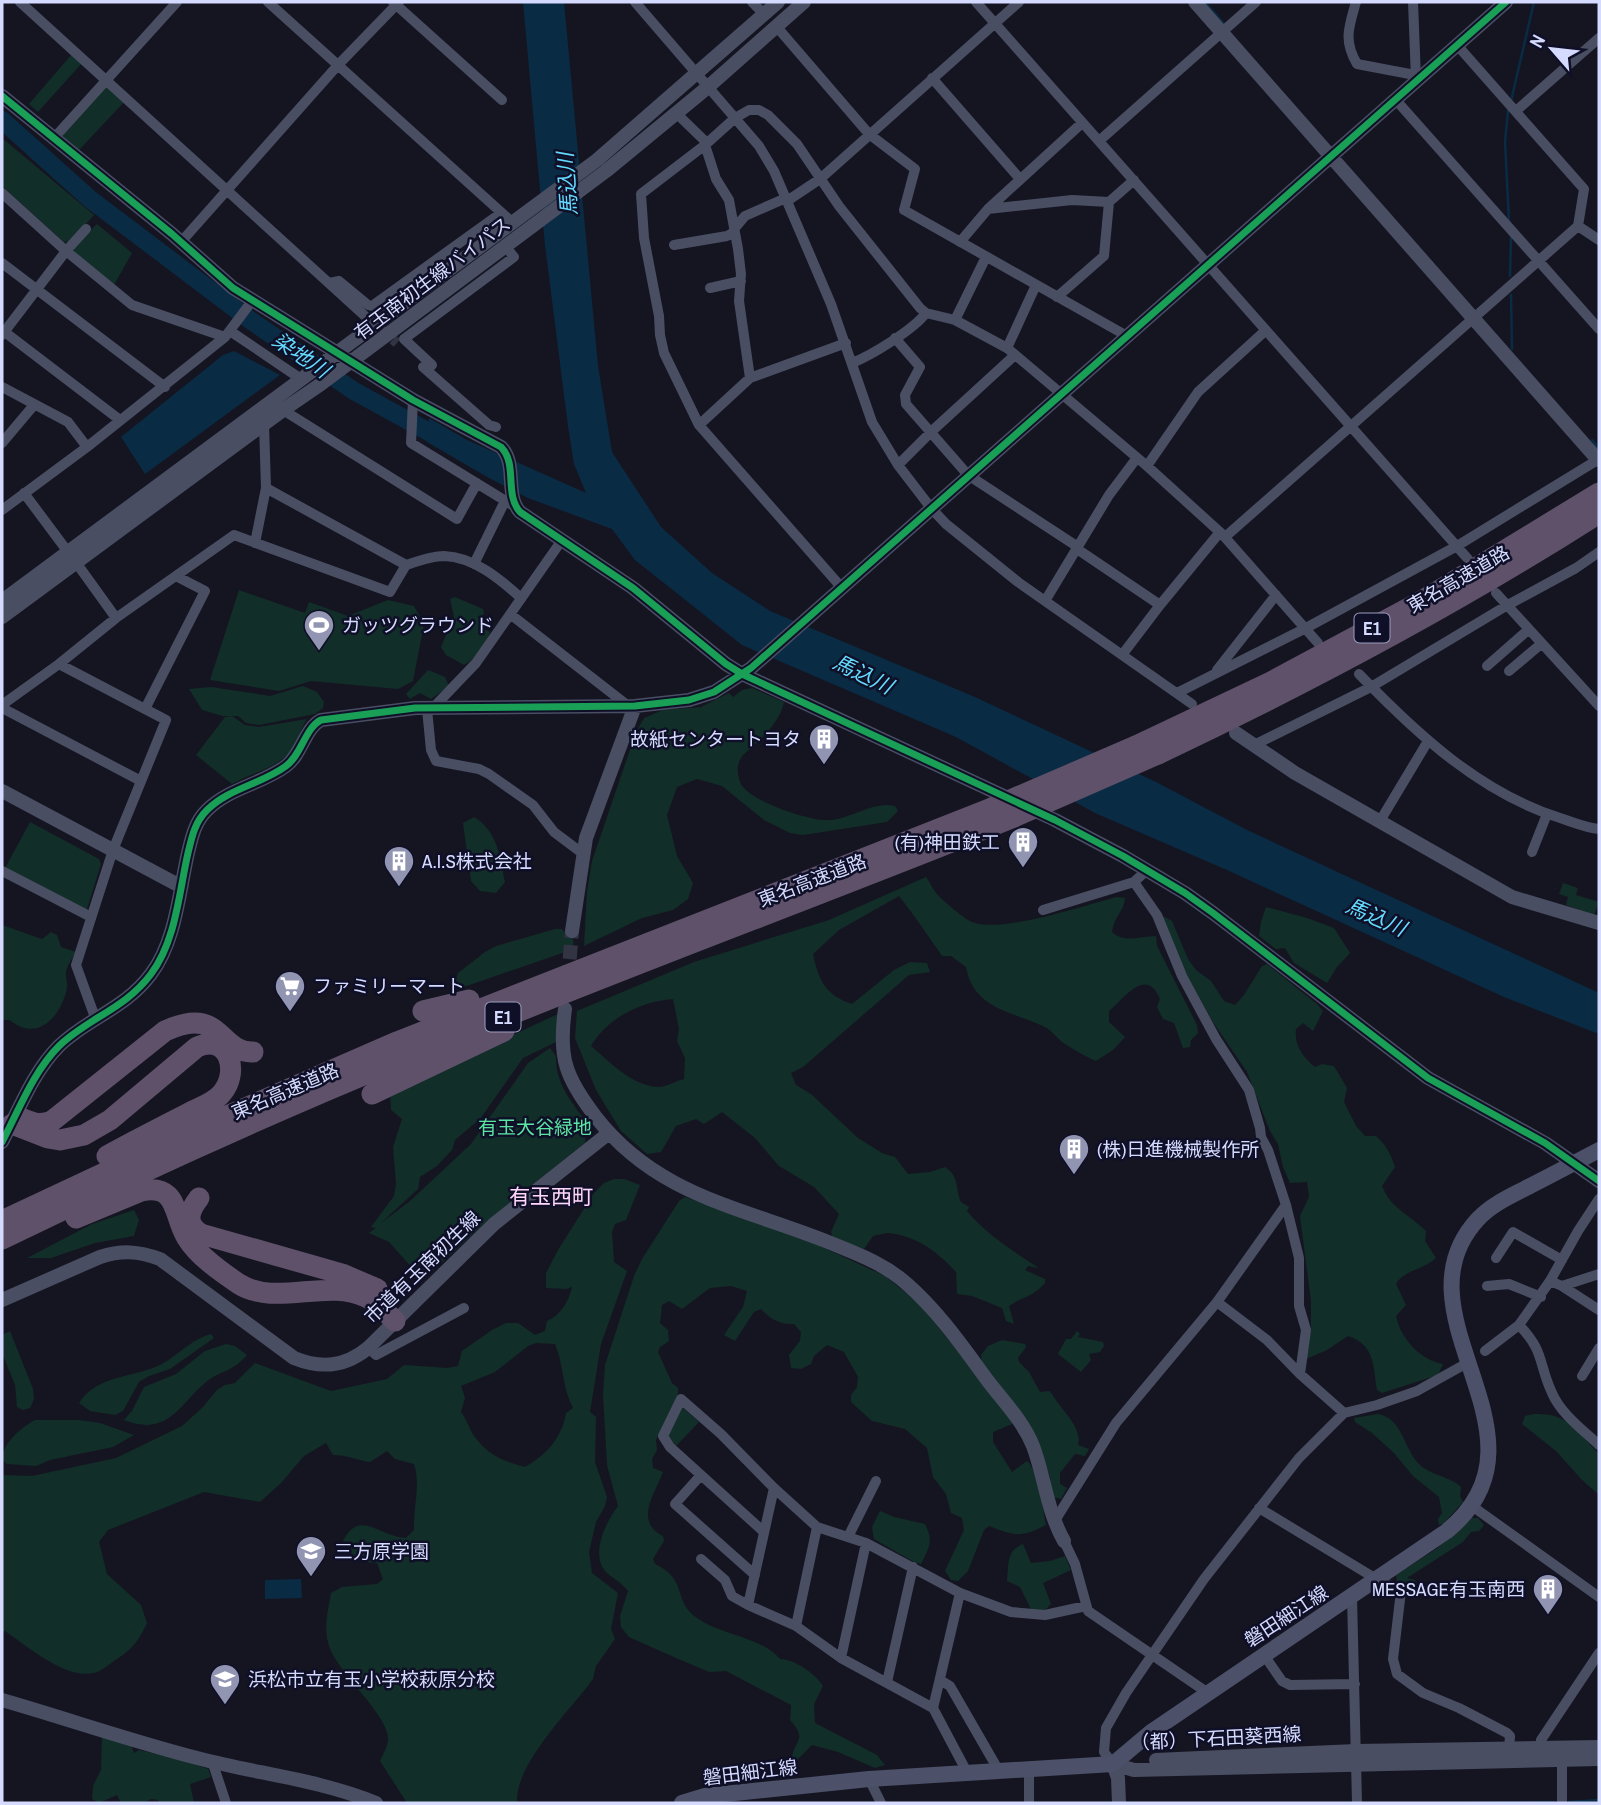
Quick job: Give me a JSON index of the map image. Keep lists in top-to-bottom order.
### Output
{
  "streets": {
    "highway": ["東名高速道路", "E1"],
    "main road": ["磐田細江線"],
    "street": ["有玉南初生線バイパス", "市道有玉南初生線", "（都）下石田葵西線"]
  },
  "crossings": [
    ["磐田細江線", "（都）下石田葵西線"]
  ],
  "districts": ["有玉西町"],
  "water": ["馬込川", "染地川"],
  "parks": ["有玉大谷緑地"],
  "places": {
    "sports": ["ガッツグラウンド"],
    "building": [
      "故紙センタートヨタ",
      "(有)神田鉄工",
      "A.I.S株式会社",
      "(株)日進機械製作所",
      "MESSAGE有玉南西"
    ],
    "supermarket": ["ファミリーマート"],
    "school or university": ["三方原学園", "浜松市立有玉小学校萩原分校"]
  },
  "north": "top left"
}
